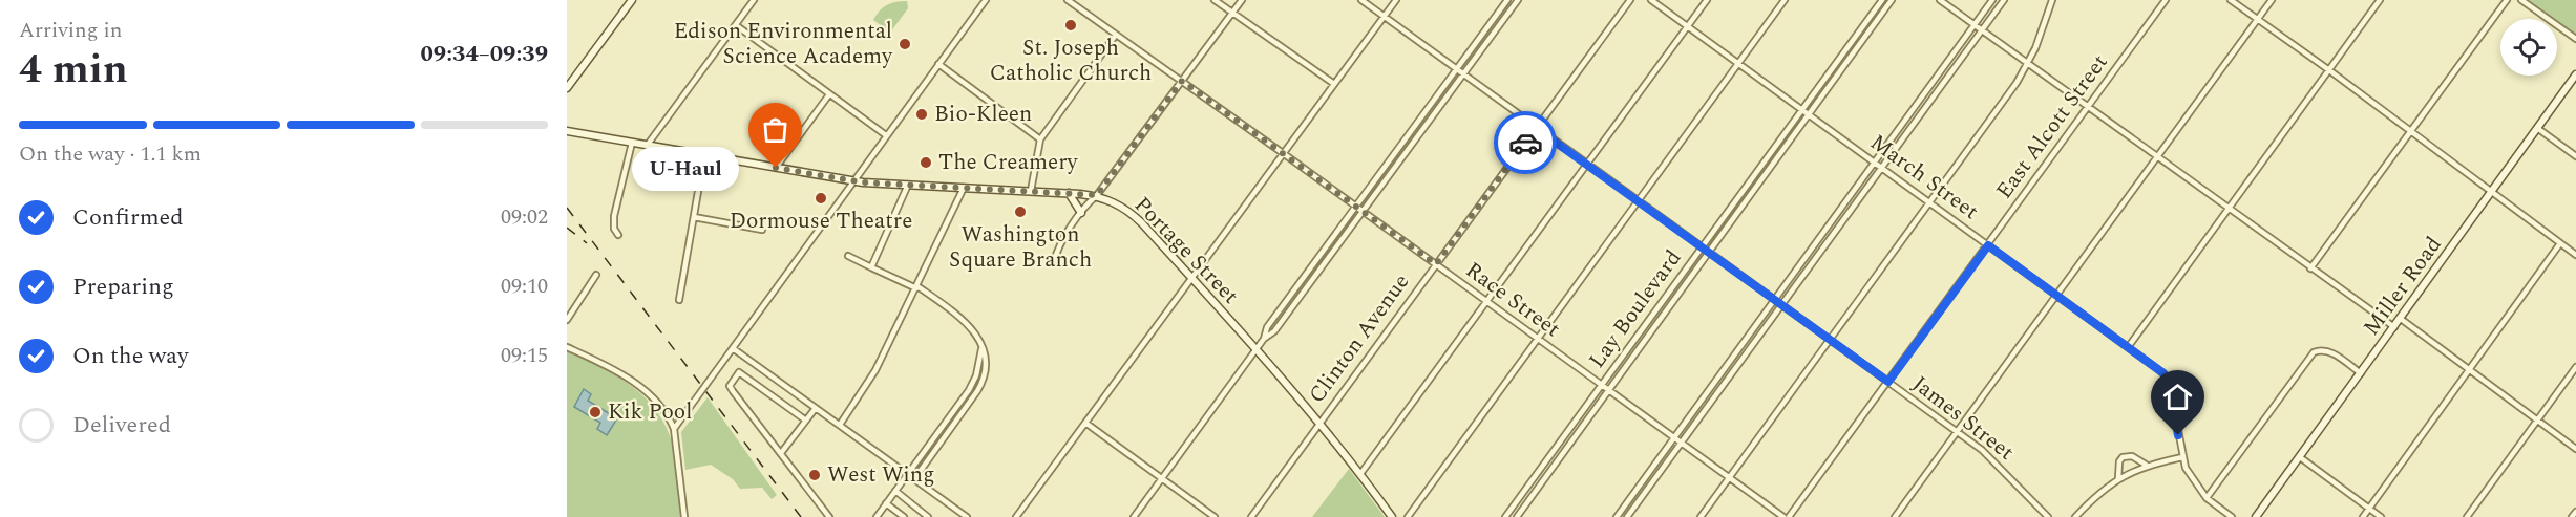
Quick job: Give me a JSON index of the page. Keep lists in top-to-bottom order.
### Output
{
  "streets": {
    "main road": ["Portage Street", "Miller Road"],
    "street": [
      "East Alcott Street",
      "March Street",
      "Race Street",
      "Lay Boulevard",
      "Clinton Avenue",
      "James Street"
    ]
  },
  "crossings": [
    ["East Alcott Street", "March Street"],
    ["East Alcott Street", "James Street"],
    ["March Street", "Lay Boulevard"],
    ["Portage Street", "Clinton Avenue"],
    ["Race Street", "Lay Boulevard"],
    ["Race Street", "Clinton Avenue"],
    ["Lay Boulevard", "James Street"],
    ["Clinton Avenue", "James Street"]
  ],
  "places": [
    "St. Joseph Catholic Church",
    "Edison Environmental Science Academy",
    "Bio-Kleen",
    "The Creamery",
    "U-Haul",
    "Dormouse Theatre",
    "Washington Square Branch",
    "Kik Pool",
    "West Wing"
  ],
  "page": {
    "heading": ["4 min", "Arriving in", "09:34–09:39"],
    "bar": "On the way · 1.1 km",
    "bubble": "U-Haul",
    "list": [
      ["Confirmed", "09:02"],
      ["Preparing", "09:10"],
      ["On the way", "09:15"],
      "Delivered"
    ]
  }
}
